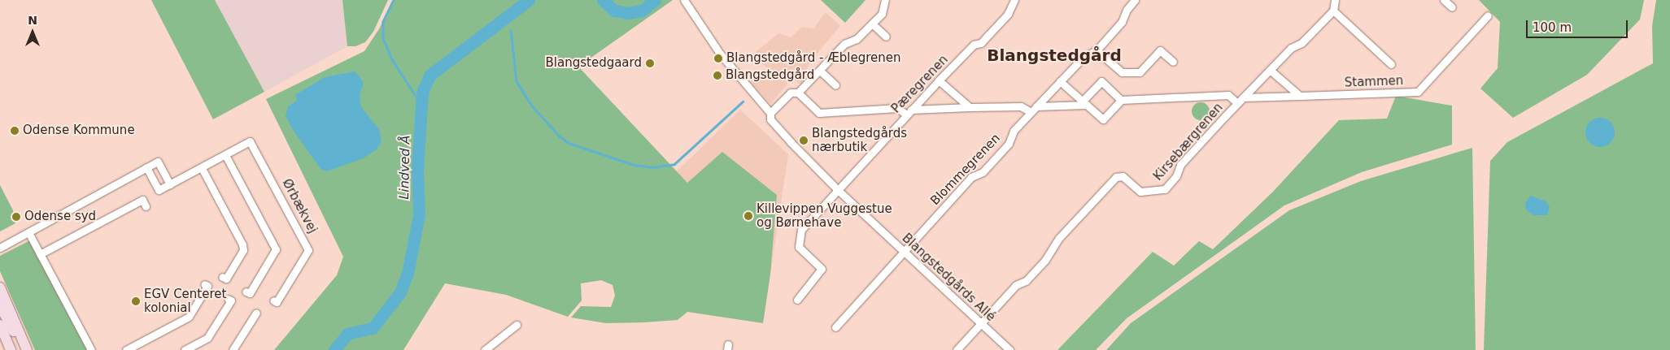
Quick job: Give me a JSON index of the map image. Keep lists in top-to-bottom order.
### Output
{
  "streets": {
    "street": [
      "Stammen",
      "Pæregrenen",
      "Kirsebærgrenen",
      "Blommegrenen",
      "Ørbækvej",
      "Blangstedgårds Allé"
    ]
  },
  "crossings": [
    ["Stammen", "Kirsebærgrenen"],
    ["Pæregrenen", "Blangstedgårds Allé"],
    ["Kirsebærgrenen", "Blangstedgårds Allé"],
    ["Blommegrenen", "Blangstedgårds Allé"]
  ],
  "districts": ["Blangstedgård"],
  "water": ["Lindved Å"],
  "places": [
    "Blangstedgård - Æblegrenen",
    "Blangstedgaard",
    "Blangstedgård",
    "Odense Kommune",
    "Blangstedgårds nærbutik",
    "Killevippen Vuggestue og Børnehave",
    "Odense syd",
    "EGV Centeret kolonial"
  ],
  "scale_bar": "100 m",
  "north": "top"
}
